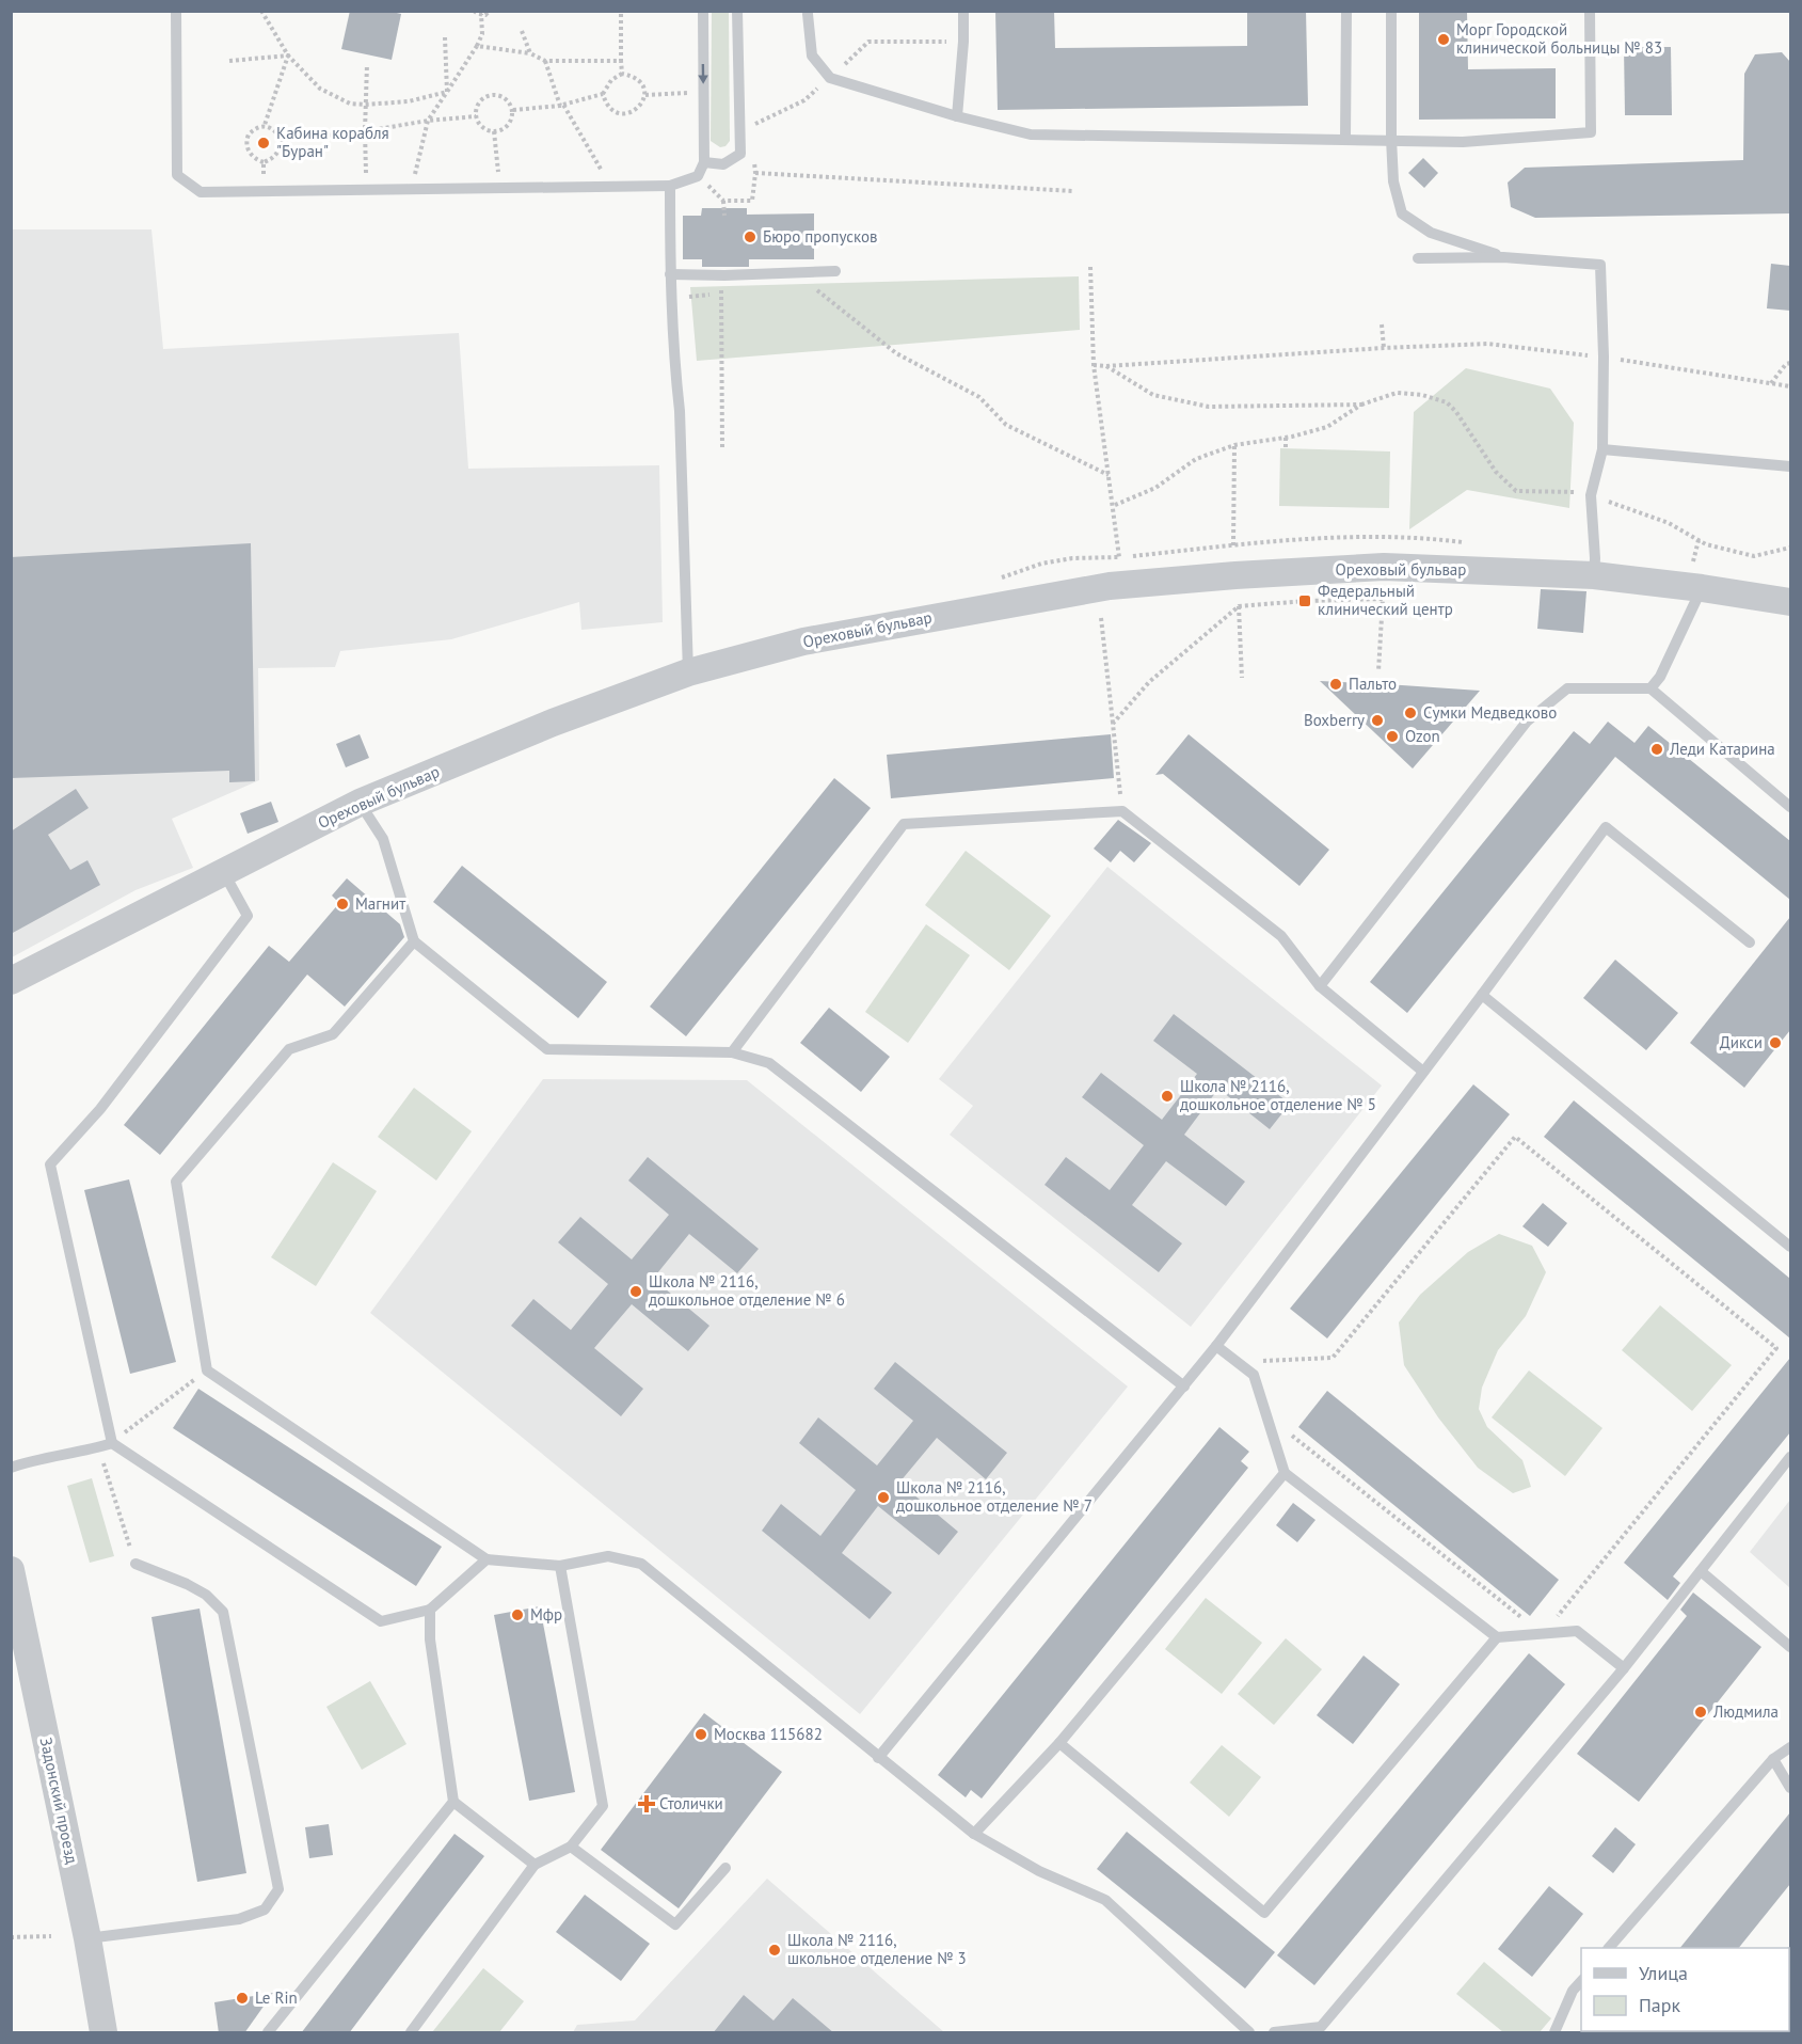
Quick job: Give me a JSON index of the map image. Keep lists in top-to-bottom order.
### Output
{
  "streets": {
    "street": ["Ореховый бульвар", "Задонский проезд"]
  },
  "places": {
    "other": [
      "Морг Городской клинической больницы № 83",
      "Кабина корабля \"Буран\"",
      "Бюро пропусков",
      "Пальто",
      "Сумки Медведково",
      "Boxberry",
      "Ozon",
      "Леди Катарина",
      "Магнит",
      "Дикси",
      "Школа № 2116, дошкольное отделение № 5",
      "Школа № 2116, дошкольное отделение № 6",
      "Школа № 2116, дошкольное отделение № 7",
      "Мфр",
      "Людмила",
      "Москва 115682",
      "Школа № 2116, школьное отделение № 3",
      "Le Rin"
    ],
    "transit": ["Федеральный клинический центр"],
    "health": ["Столички"]
  },
  "legend": ["Улица", "Парк"]
}
